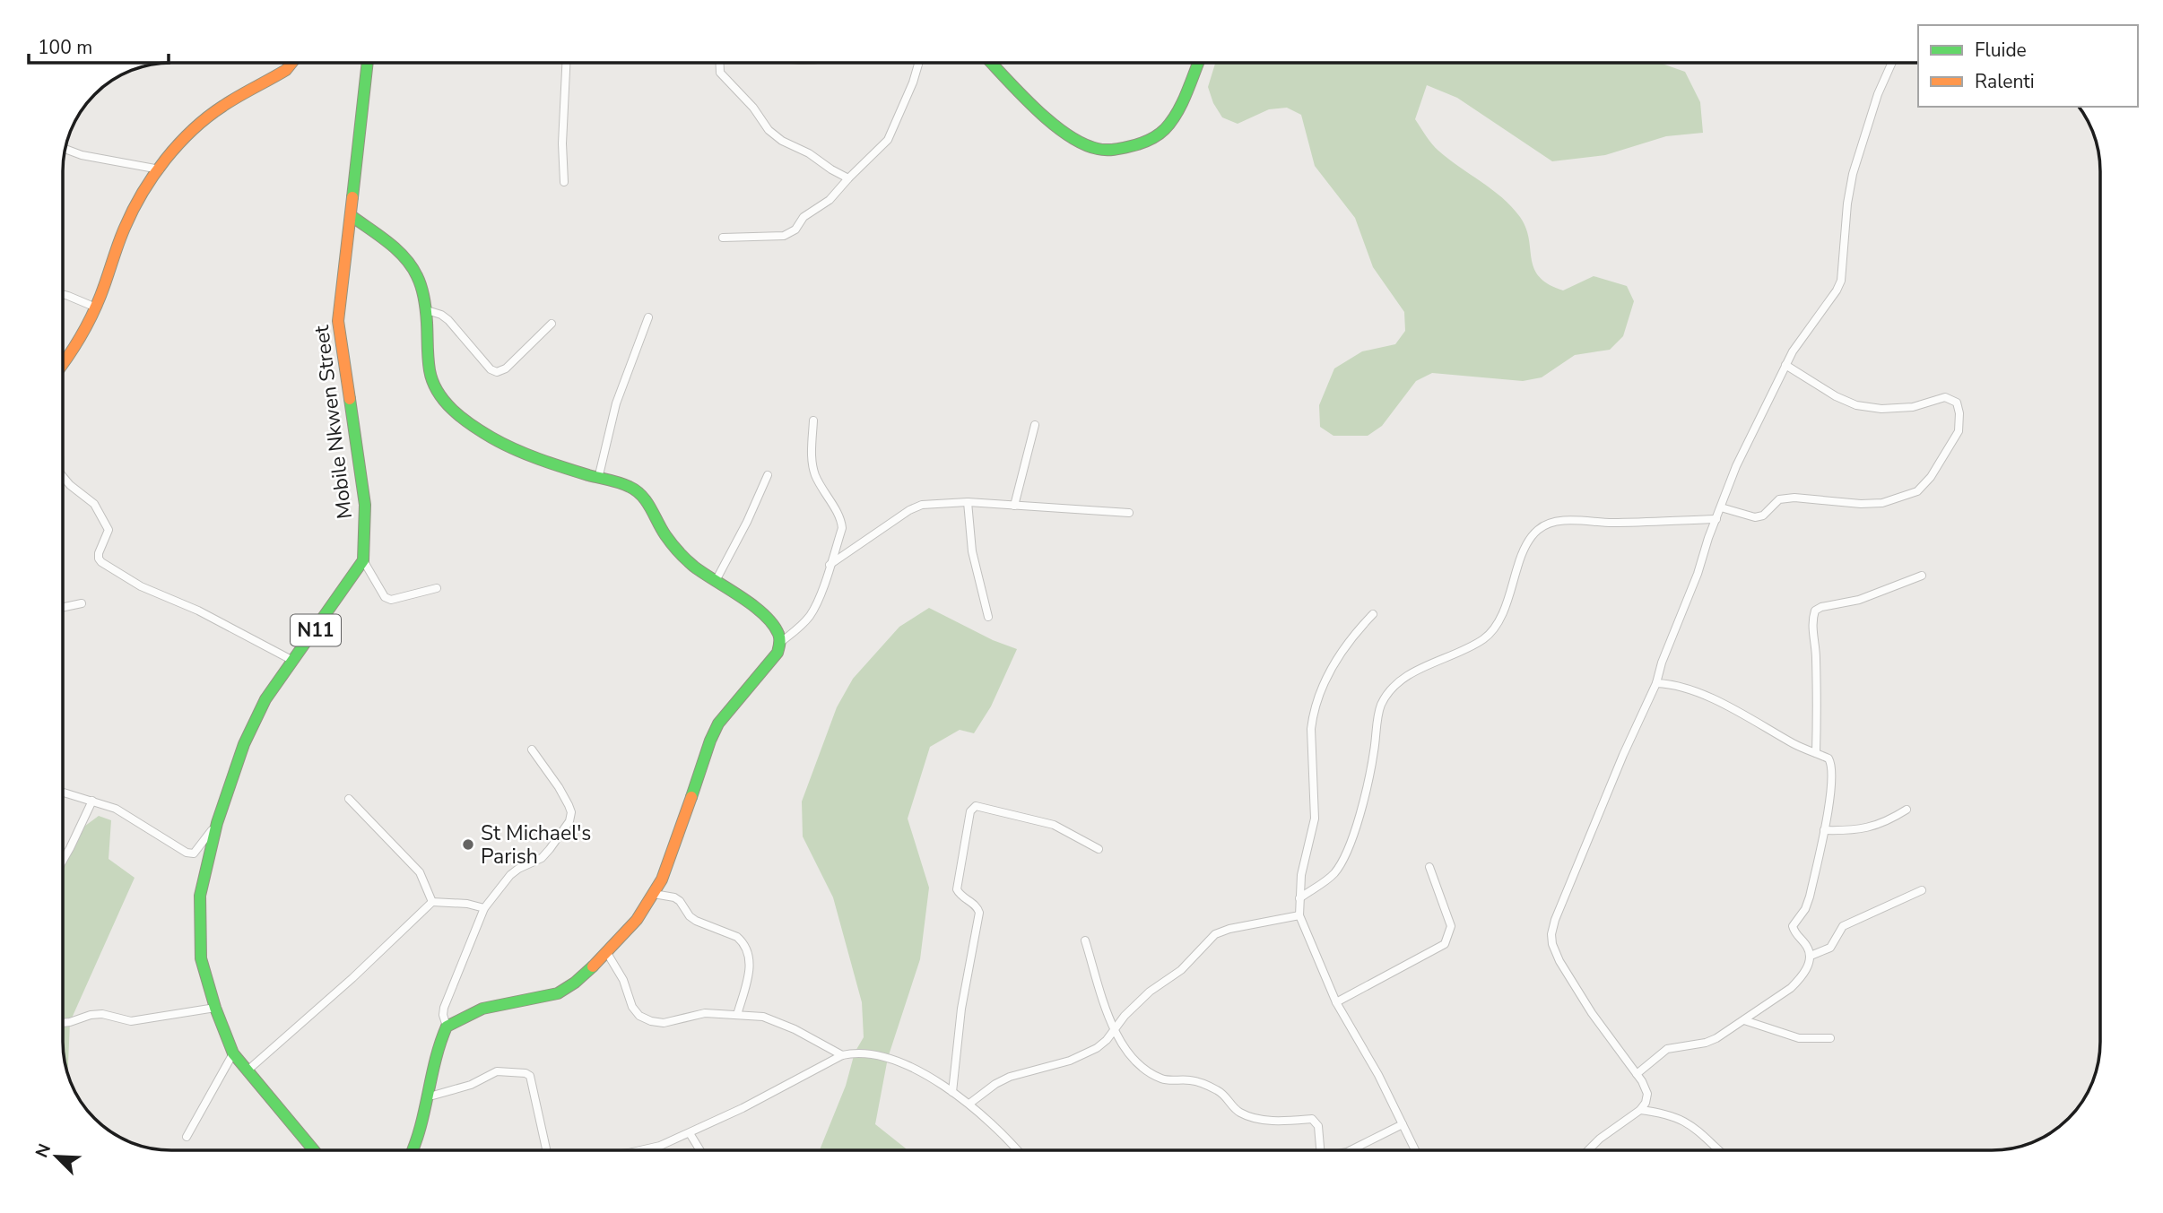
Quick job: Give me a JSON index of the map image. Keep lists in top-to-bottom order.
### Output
{
  "streets": {
    "main road": ["Mobile Nkwen Street", "N11"]
  },
  "crossings": [
    ["Mobile Nkwen Street", "N11"]
  ],
  "places": ["St Michael's Parish"],
  "legend": ["Fluide", "Ralenti"],
  "scale_bar": "100 m",
  "north": "top left"
}
